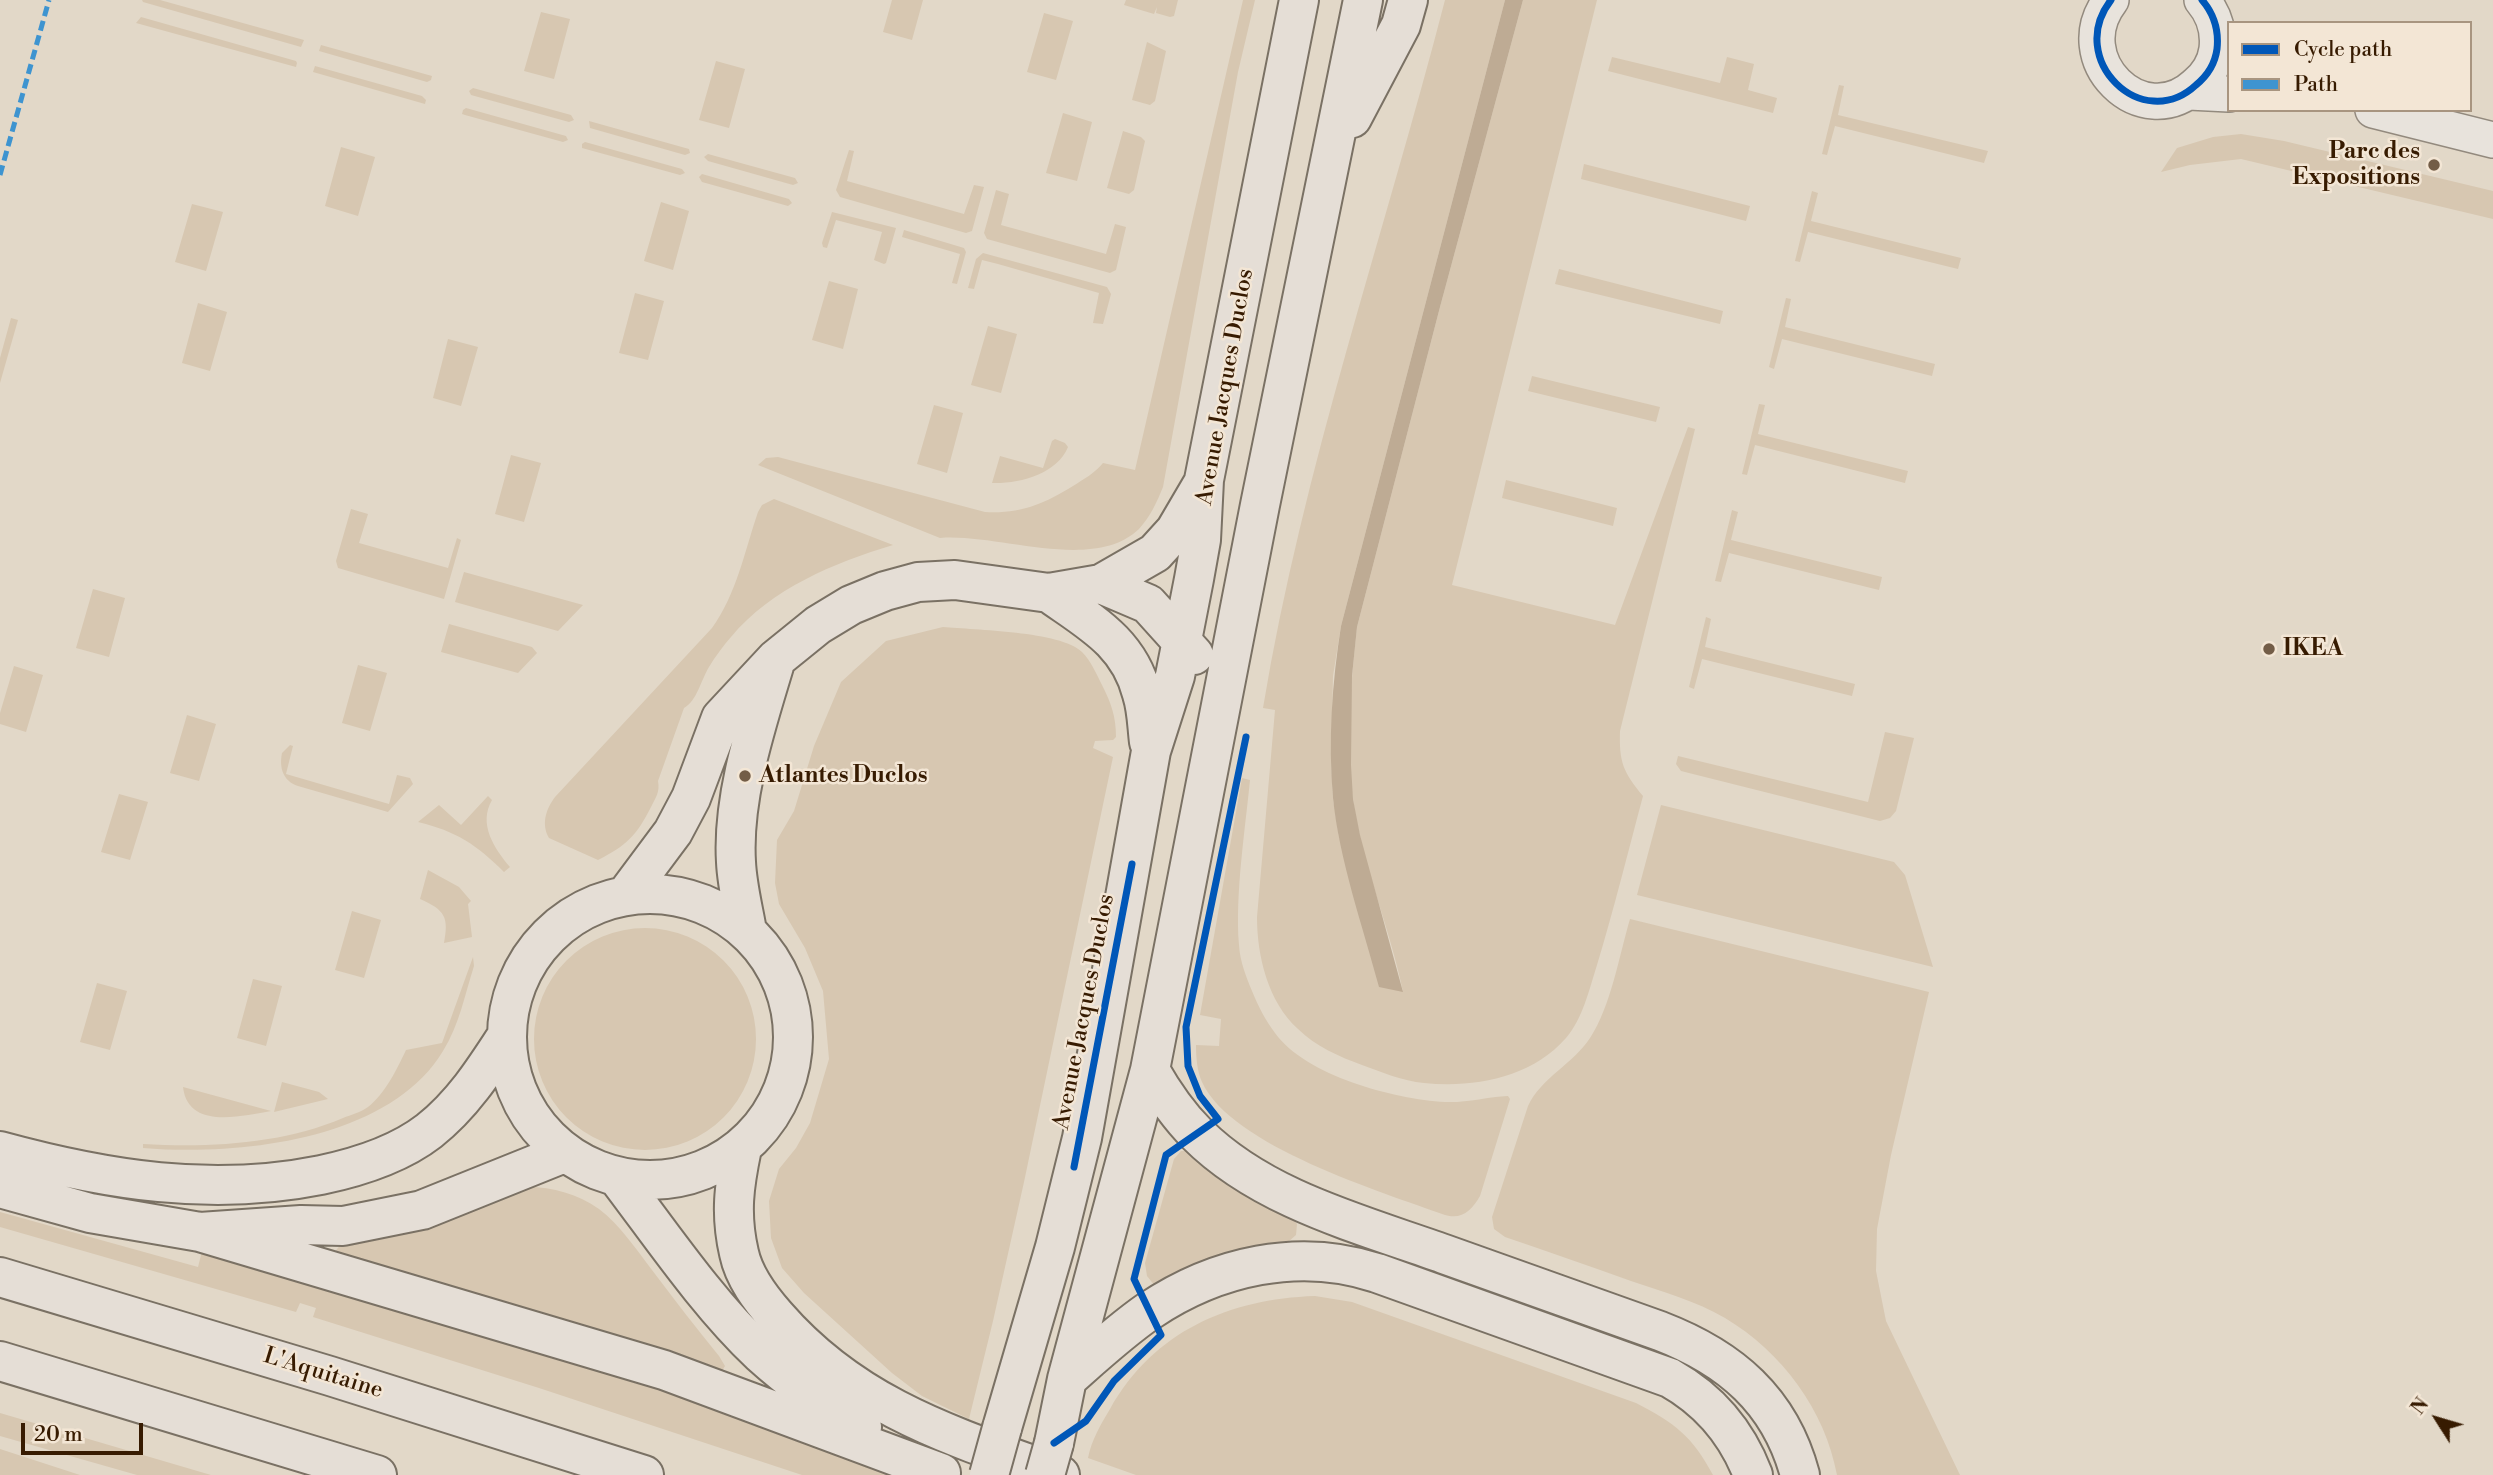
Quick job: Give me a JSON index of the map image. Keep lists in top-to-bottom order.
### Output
{
  "streets": {
    "main road": ["Avenue Jacques Duclos", "L'Aquitaine"]
  },
  "places": ["Parc des Expositions", "IKEA", "Atlantes Duclos"],
  "legend": ["Cycle path", "Path"],
  "scale_bar": "20 m",
  "north": "top left"
}
